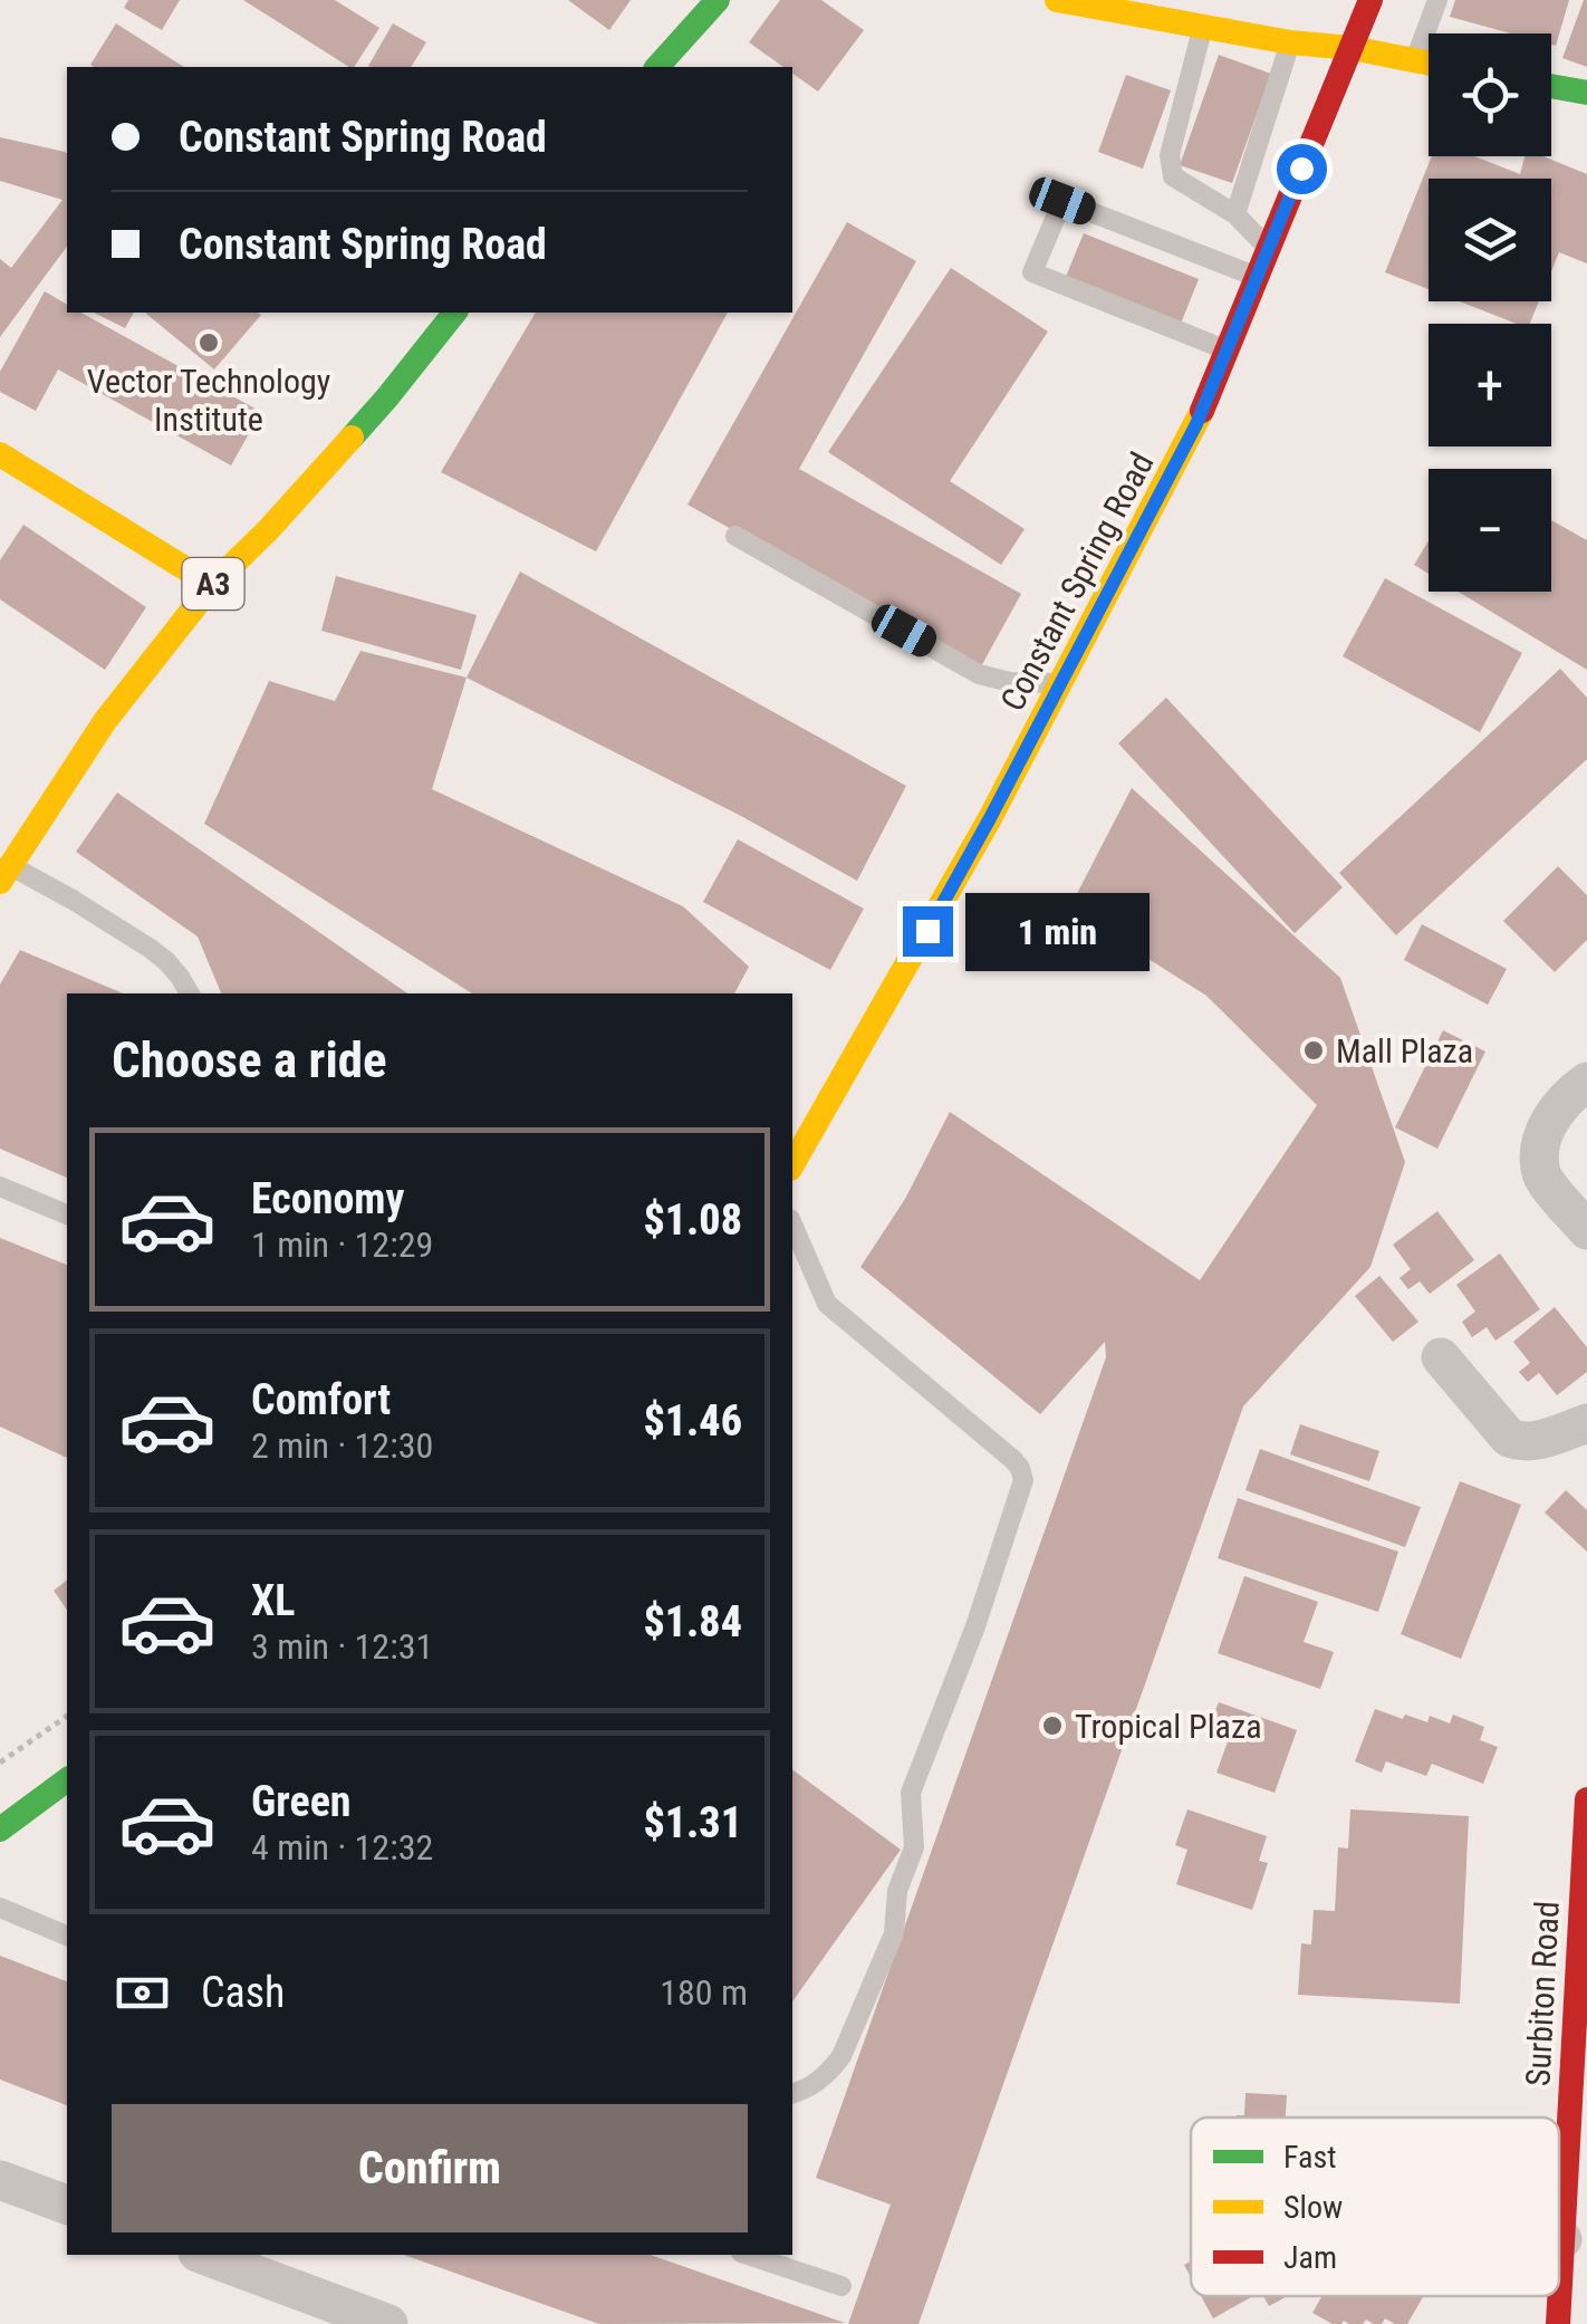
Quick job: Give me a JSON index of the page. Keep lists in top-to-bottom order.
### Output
{
  "streets": {
    "main road": ["Constant Spring Road", "A3", "Surbiton Road"]
  },
  "places": ["Vector Technology Institute", "Mall Plaza", "Tropical Plaza"],
  "legend": ["Fast", "Slow", "Jam"],
  "page": {
    "map_buttons": ["+", "−"],
    "banner": ["Constant Spring Road", "Constant Spring Road"],
    "bubble": "1 min",
    "heading": "Choose a ride",
    "list": [
      {
        "name": "Economy",
        "note": "1 min · 12:29",
        "value": "$1.08"
      },
      {
        "name": "Comfort",
        "note": "2 min · 12:30",
        "value": "$1.46"
      },
      {
        "name": "XL",
        "note": "3 min · 12:31",
        "value": "$1.84"
      },
      {
        "name": "Green",
        "note": "4 min · 12:32",
        "value": "$1.31"
      }
    ],
    "pay": ["Cash", "180 m"],
    "buttons": "Confirm"
  }
}
